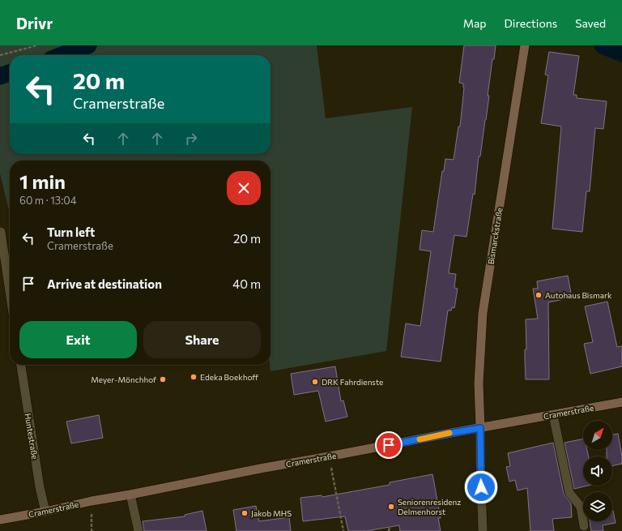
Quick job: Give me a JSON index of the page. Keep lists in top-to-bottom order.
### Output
{
  "streets": {
    "main road": ["Bismarckstraße", "Cramerstraße"],
    "street": ["Huntestraße"]
  },
  "crossings": [
    ["Bismarckstraße", "Cramerstraße"],
    ["Cramerstraße", "Huntestraße"]
  ],
  "places": [
    "Autohaus Bismark",
    "Edeka Boekhoff",
    "Meyer-Mönchhof",
    "DRK Fahrdienste",
    "Seniorenresidenz Delmenhorst",
    "Jakob MHS"
  ],
  "north": "top right",
  "page": {
    "header": "Drivr",
    "nav": ["Map", "Directions", "Saved"],
    "turn": ["20 m", "Cramerstraße"],
    "heading": ["1 min", "60 m · 13:04"],
    "list": [
      {
        "name": "Turn left",
        "note": "Cramerstraße",
        "value": "20 m"
      },
      {
        "name": "Arrive at destination",
        "value": "40 m"
      }
    ],
    "buttons": ["Exit", "Share"]
  }
}
